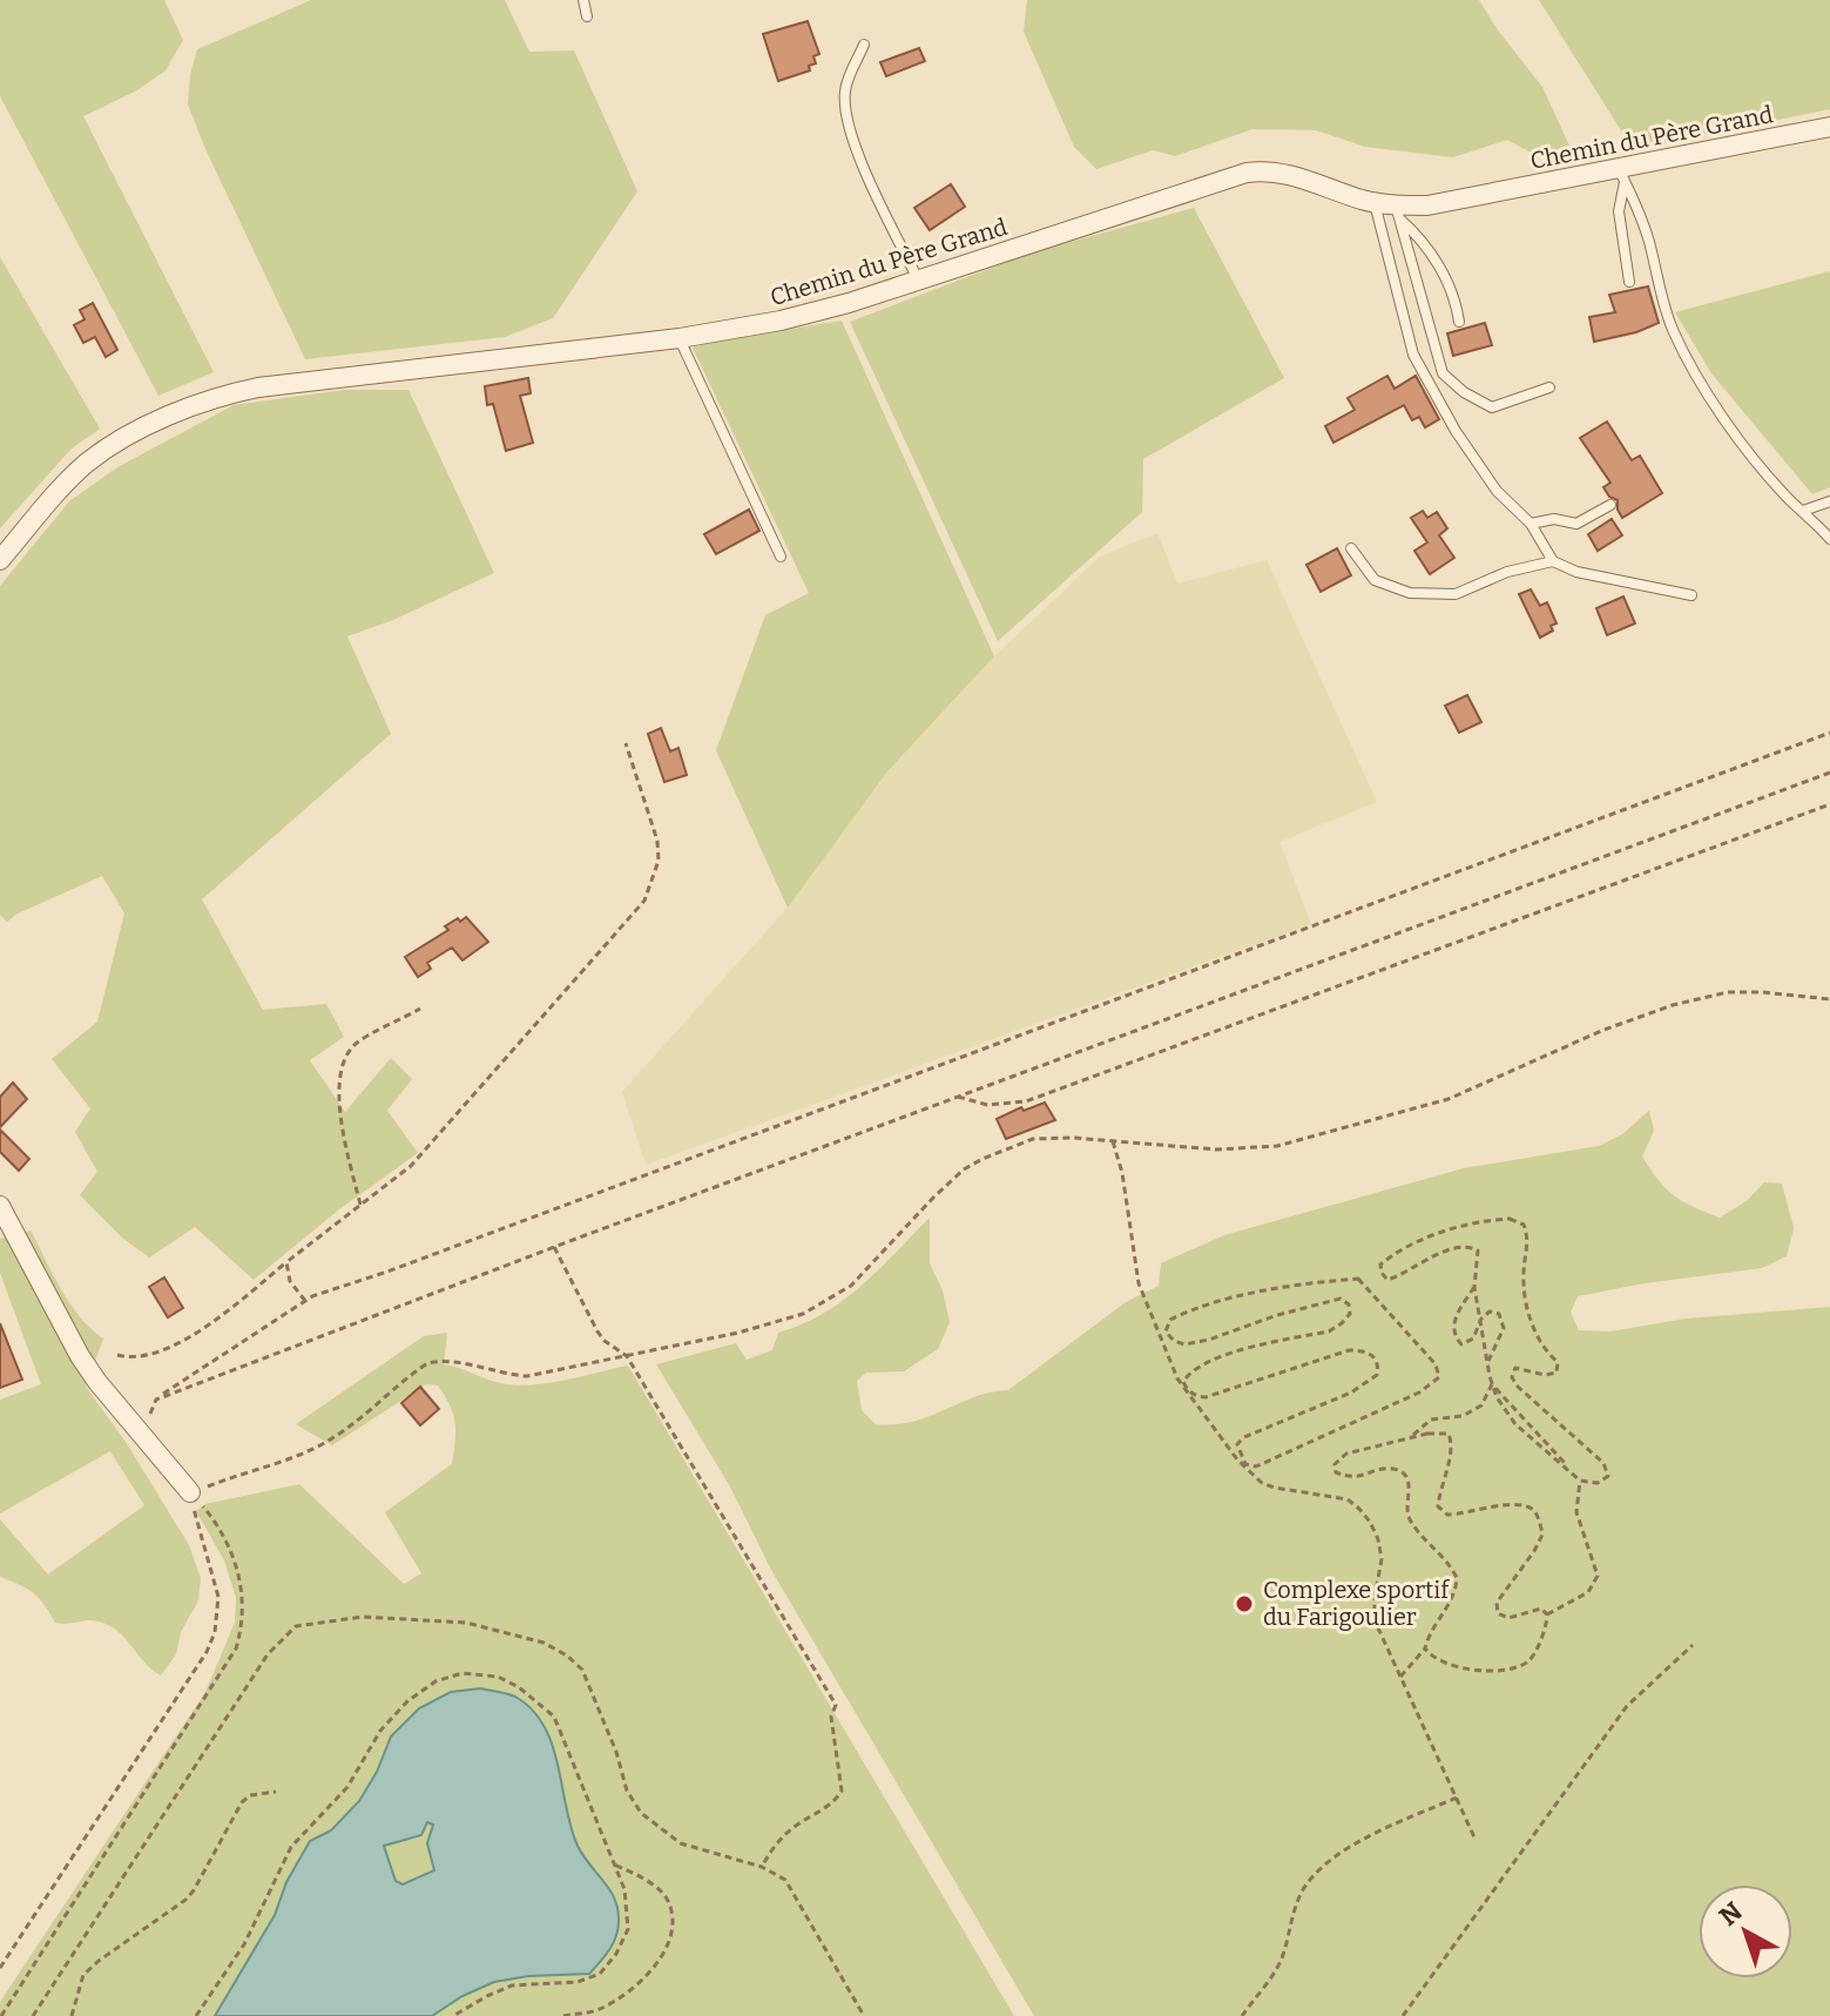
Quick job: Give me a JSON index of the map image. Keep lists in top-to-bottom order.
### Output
{
  "streets": {
    "street": ["Chemin du Père Grand"]
  },
  "places": ["Complexe sportif du Farigoulier"],
  "north": "top left"
}
